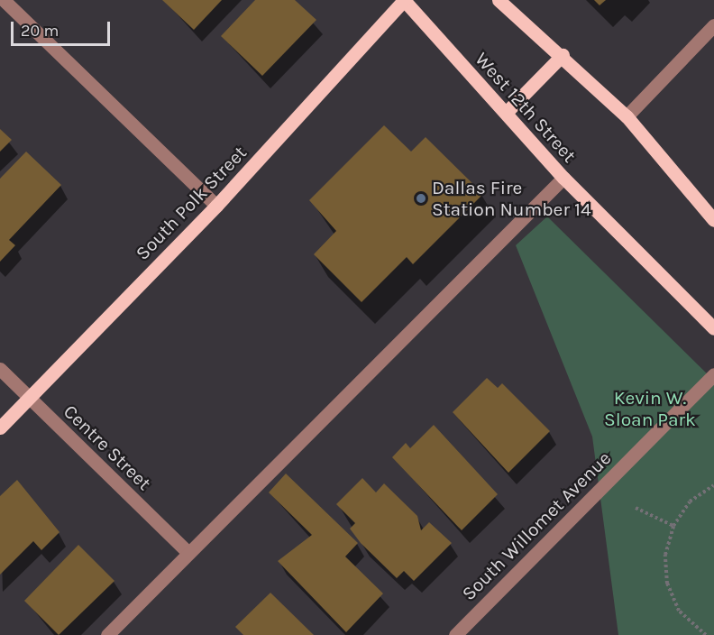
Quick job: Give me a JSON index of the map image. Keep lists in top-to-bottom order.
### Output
{
  "streets": {
    "main road": ["West 12th Street", "South Polk Street"],
    "street": ["Centre Street", "South Willomet Avenue"]
  },
  "crossings": [
    ["West 12th Street", "South Polk Street"],
    ["South Polk Street", "Centre Street"]
  ],
  "parks": ["Kevin W. Sloan Park"],
  "places": ["Dallas Fire Station Number 14"],
  "scale_bar": "20 m"
}
